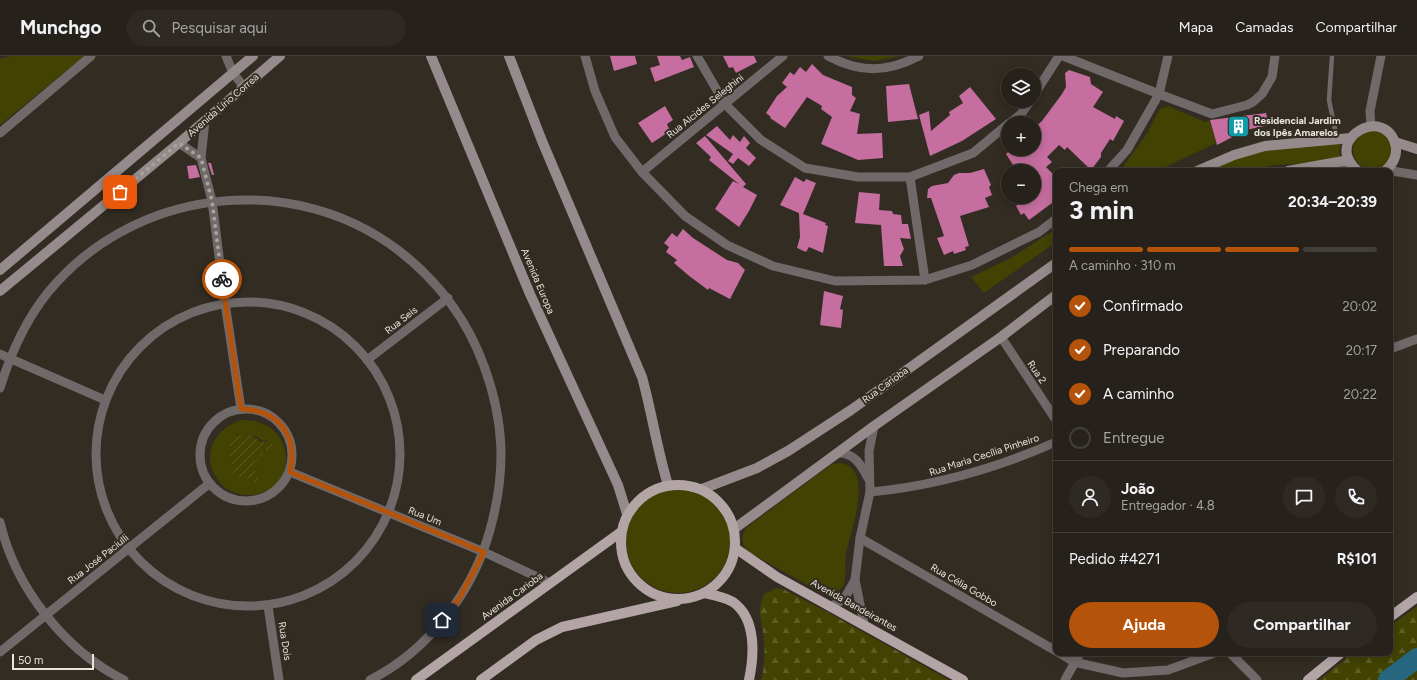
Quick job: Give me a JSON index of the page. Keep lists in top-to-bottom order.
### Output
{
  "streets": {
    "main road": [
      "Avenida Lírio Correa",
      "Avenida Europa",
      "Rua Carioba",
      "Avenida Carioba",
      "Avenida Bandeirantes"
    ],
    "street": [
      "Rua Alcides Seleghini",
      "Rua Seis",
      "Rua 2",
      "Rua Maria Cecília Pinheiro",
      "Rua Um",
      "Rua José Paciulli",
      "Rua Célia Gobbo",
      "Rua Dois"
    ]
  },
  "crossings": [
    ["Avenida Europa", "Rua Carioba"],
    ["Avenida Europa", "Avenida Carioba"],
    ["Avenida Europa", "Avenida Bandeirantes"],
    ["Rua Carioba", "Avenida Carioba"],
    ["Rua Carioba", "Avenida Bandeirantes"],
    ["Rua Um", "Rua José Paciulli"],
    ["Rua Um", "Avenida Carioba"],
    ["Avenida Carioba", "Avenida Bandeirantes"]
  ],
  "places": {
    "building": ["Residencial Jardim dos Ipês Amarelos"]
  },
  "scale_bar": "50 m",
  "page": {
    "header": "Munchgo",
    "search": "Pesquisar aqui",
    "nav": ["Mapa", "Camadas", "Compartilhar"],
    "map_buttons": ["+", "−"],
    "heading": ["3 min", "Chega em", "20:34–20:39"],
    "panel": [
      "João",
      "Entregador · 4.8",
      "Pedido #4271",
      "R$101"
    ],
    "bar": "A caminho · 310 m",
    "list": [
      ["Confirmado", "20:02"],
      ["Preparando", "20:17"],
      ["A caminho", "20:22"],
      "Entregue"
    ],
    "buttons": ["Ajuda", "Compartilhar"],
    "scale": "50 m"
  }
}
